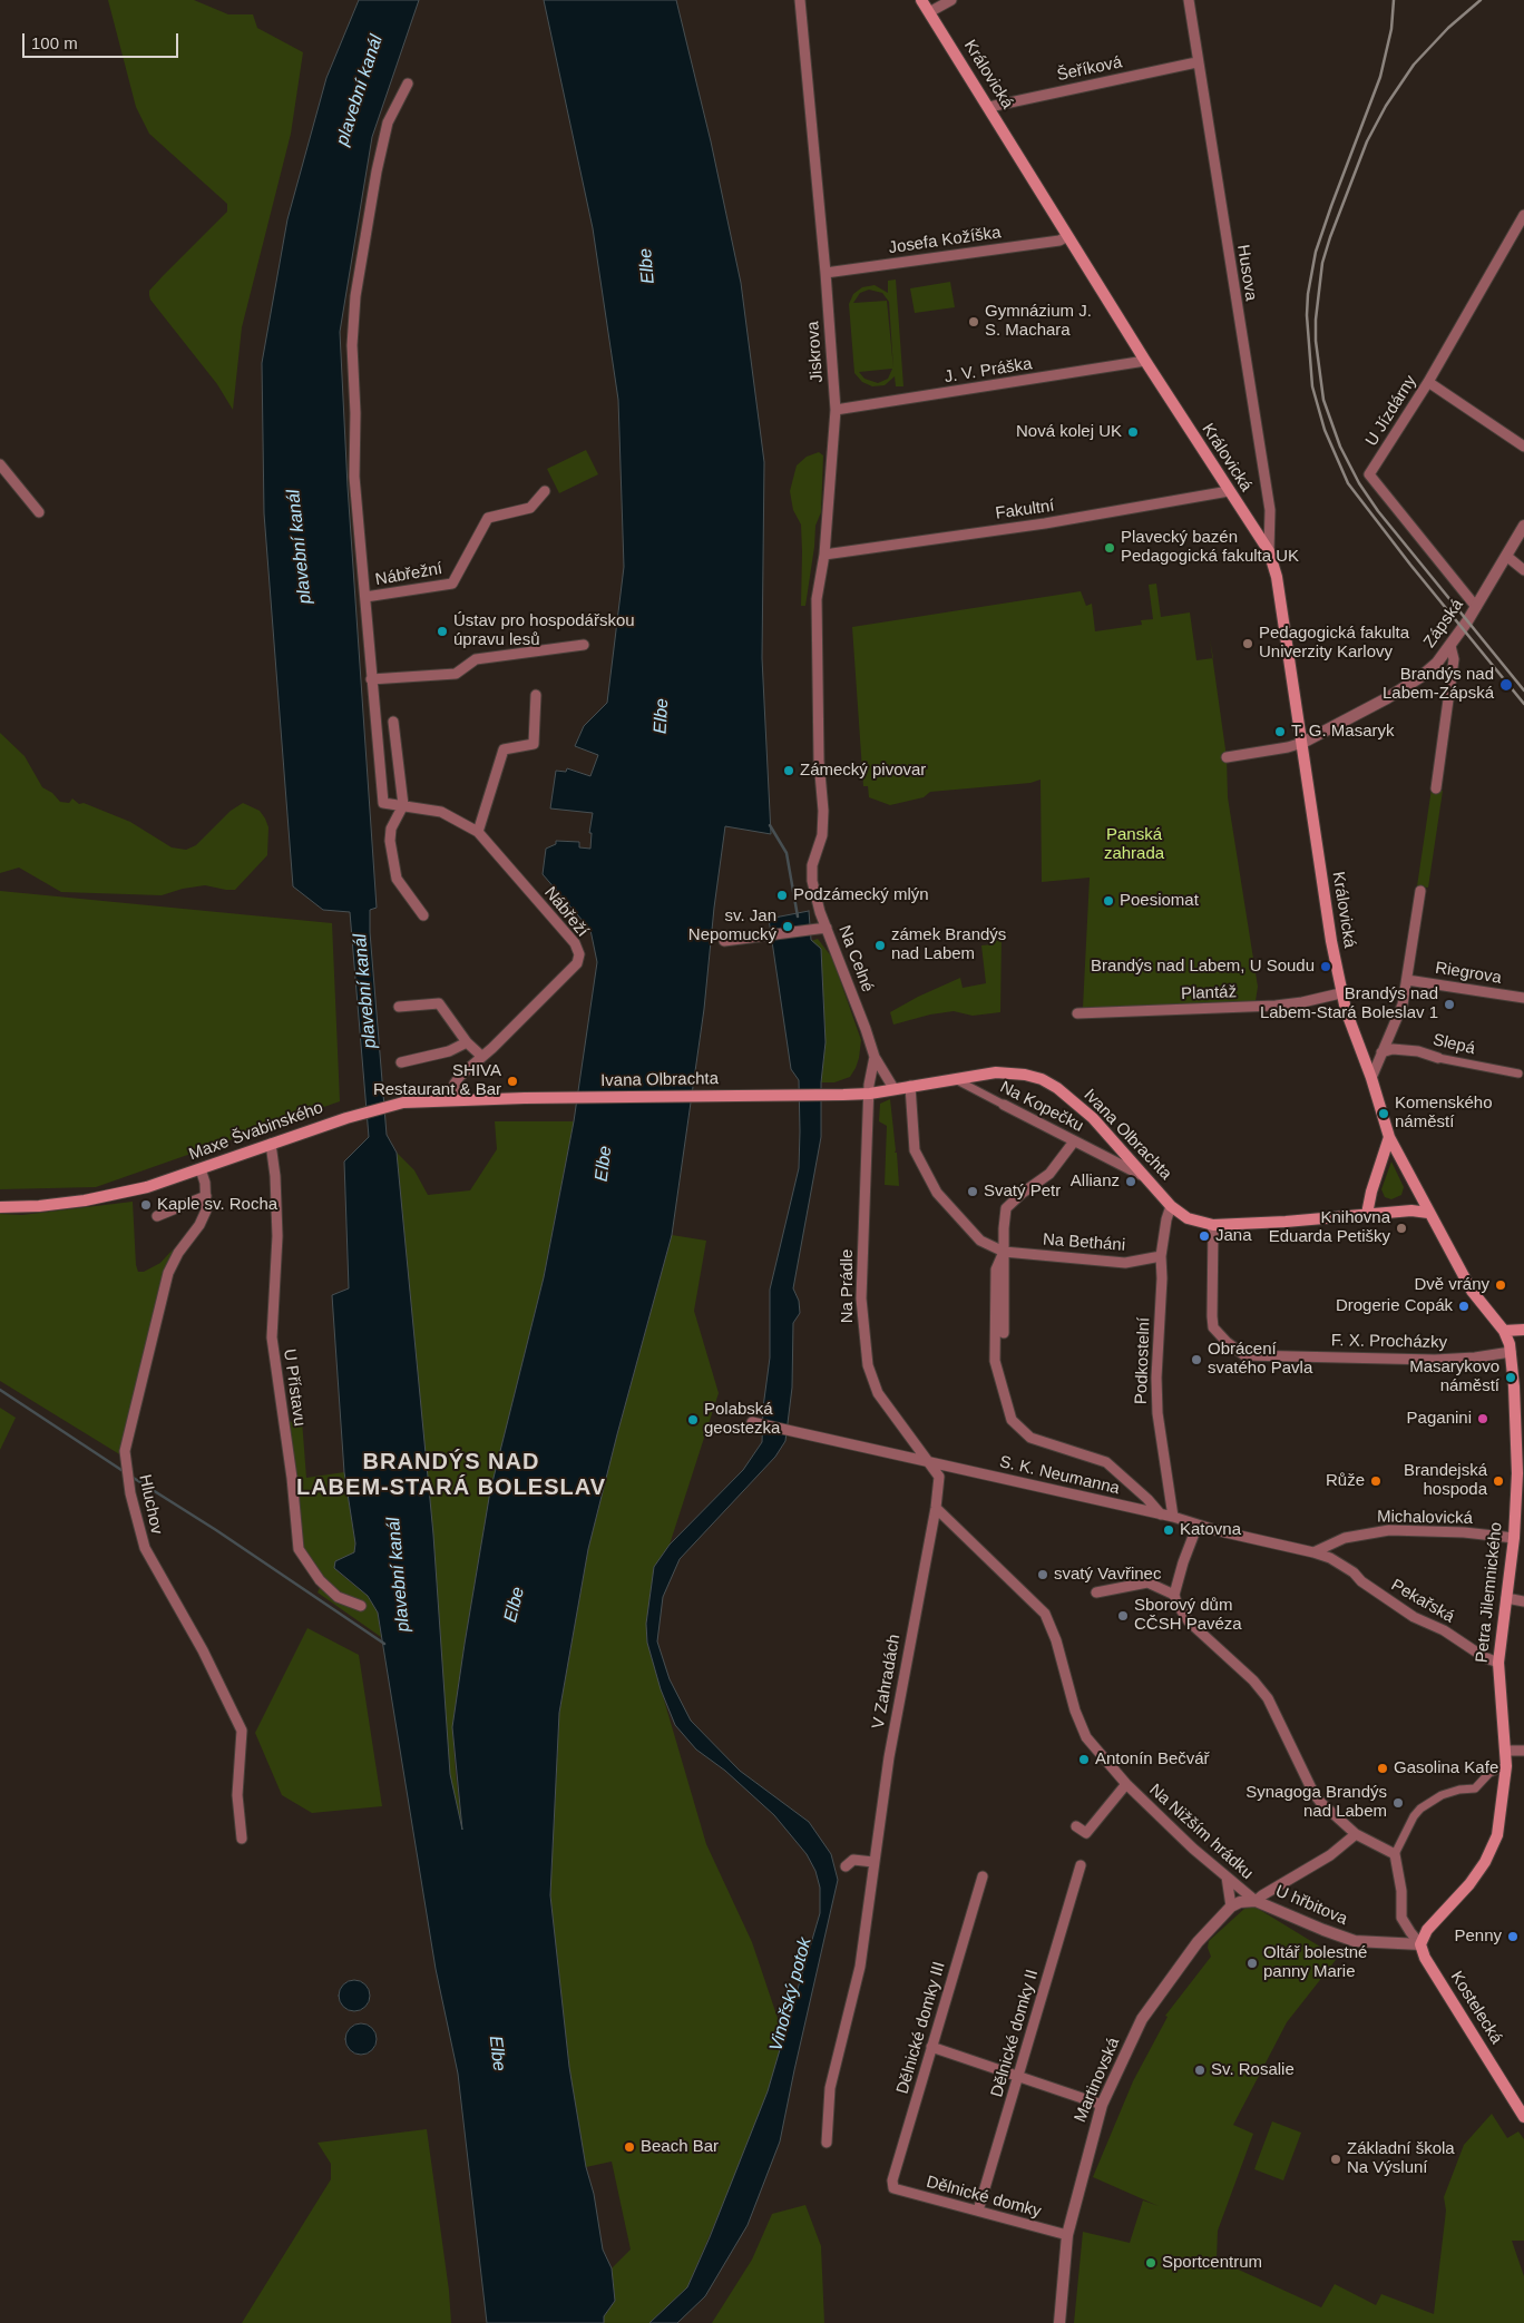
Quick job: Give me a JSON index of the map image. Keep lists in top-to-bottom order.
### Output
{
  "streets": {
    "main road": [
      "Královická",
      "Ivana Olbrachta",
      "Maxe Švabinského",
      "Petra Jilemnického",
      "Kostelecká"
    ],
    "street": [
      "Šeříková",
      "Josefa Kožíška",
      "Husova",
      "Jiskrova",
      "J. V. Práška",
      "U Jízdárny",
      "Fakultní",
      "Nábřežní",
      "Zápská",
      "Nábřeží",
      "Na Celné",
      "Riegrova",
      "Plantáž",
      "Slepá",
      "Na Kopečku",
      "Na Betháni",
      "Na Prádle",
      "F. X. Procházky",
      "Podkostelní",
      "U Přístavu",
      "S. K. Neumanna",
      "Hluchov",
      "Michalovická",
      "Pekařská",
      "V Zahradách",
      "Na Nižším hrádku",
      "U hřbitova",
      "Dělnické domky III",
      "Dělnické domky II",
      "Martinovská",
      "Dělnické domky"
    ]
  },
  "crossings": [
    ["Šeříková", "Královická"],
    ["Šeříková", "Husova"],
    ["Královická", "Josefa Kožíška"],
    ["Královická", "Husova"],
    ["Královická", "J. V. Práška"],
    ["Královická", "Fakultní"],
    ["Královická", "Zápská"],
    ["Královická", "Plantáž"],
    ["Královická", "Ivana Olbrachta"],
    ["Josefa Kožíška", "Jiskrova"],
    ["Jiskrova", "J. V. Práška"],
    ["Jiskrova", "Fakultní"],
    ["Jiskrova", "Na Celné"],
    ["U Jízdárny", "Zápská"],
    ["Nábřežní", "Nábřeží"],
    ["Nábřeží", "Maxe Švabinského"],
    ["Na Celné", "Ivana Olbrachta"],
    ["Na Celné", "Na Prádle"],
    ["Ivana Olbrachta", "Na Kopečku"],
    ["Ivana Olbrachta", "Maxe Švabinského"],
    ["Ivana Olbrachta", "Na Prádle"],
    ["Ivana Olbrachta", "F. X. Procházky"],
    ["Ivana Olbrachta", "Podkostelní"],
    ["Maxe Švabinského", "U Přístavu"],
    ["Maxe Švabinského", "Hluchov"],
    ["Na Betháni", "Podkostelní"],
    ["Na Prádle", "S. K. Neumanna"],
    ["Podkostelní", "S. K. Neumanna"],
    ["S. K. Neumanna", "Michalovická"],
    ["S. K. Neumanna", "Pekařská"],
    ["Michalovická", "Petra Jilemnického"],
    ["Michalovická", "Pekařská"],
    ["Petra Jilemnického", "Pekařská"],
    ["Petra Jilemnického", "U hřbitova"],
    ["Petra Jilemnického", "Kostelecká"],
    ["V Zahradách", "Na Nižším hrádku"],
    ["Na Nižším hrádku", "U hřbitova"],
    ["U hřbitova", "Kostelecká"],
    ["Dělnické domky III", "Dělnické domky"],
    ["Dělnické domky II", "Dělnické domky"],
    ["Martinovská", "Dělnické domky"]
  ],
  "districts": ["BRANDÝS NAD LABEM-STARÁ BOLESLAV"],
  "water": ["plavební kanál", "Elbe", "Vinořský potok"],
  "parks": ["Panská zahrada"],
  "places": [
    "Gymnázium J. S. Machara",
    "Nová kolej UK",
    "Plavecký bazén Pedagogická fakulta UK",
    "Ústav pro hospodářskou úpravu lesů",
    "Pedagogická fakulta Univerzity Karlovy",
    "Brandýs nad Labem-Zápská",
    "T. G. Masaryk",
    "Zámecký pivovar",
    "Podzámecký mlýn",
    "Poesiomat",
    "sv. Jan Nepomucký",
    "zámek Brandýs nad Labem",
    "Brandýs nad Labem, U Soudu",
    "Brandýs nad Labem-Stará Boleslav 1",
    "SHIVA Restaurant & Bar",
    "Komenského náměstí",
    "Allianz",
    "Svatý Petr",
    "Kaple sv. Rocha",
    "Knihovna Eduarda Petišky",
    "Jana",
    "Dvě vrány",
    "Drogerie Copák",
    "Obrácení svatého Pavla",
    "Masarykovo náměstí",
    "Paganini",
    "Polabská geostezka",
    "Růže",
    "Brandejská hospoda",
    "Katovna",
    "svatý Vavřinec",
    "Sborový dům CČSH Pavéza",
    "Antonín Bečvář",
    "Gasolina Kafe",
    "Synagoga Brandýs nad Labem",
    "Penny",
    "Oltář bolestné panny Marie",
    "Sv. Rosalie",
    "Beach Bar",
    "Základní škola Na Výsluní",
    "Sportcentrum"
  ],
  "scale_bar": "100 m"
}
